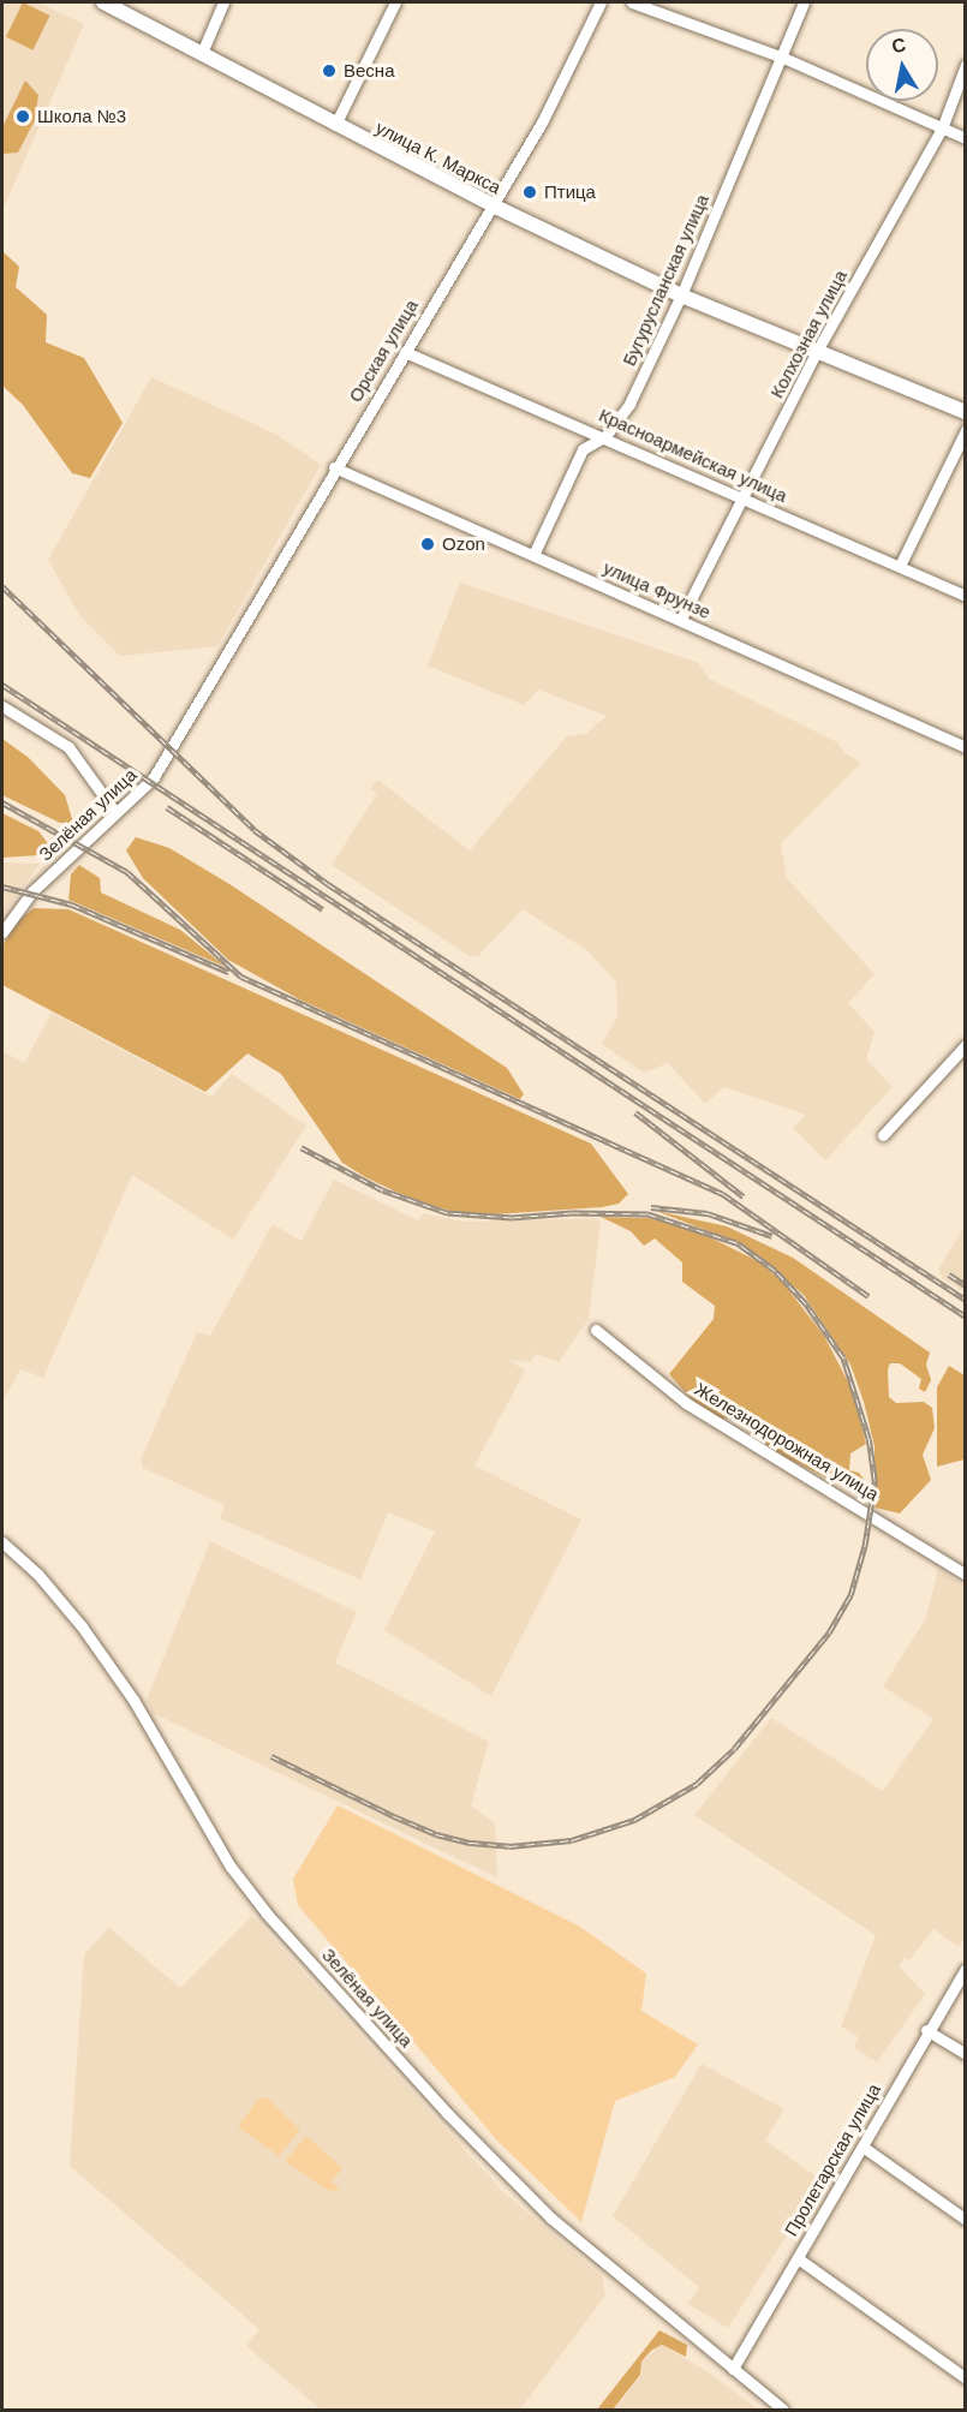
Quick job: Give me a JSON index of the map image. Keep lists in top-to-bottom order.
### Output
{
  "streets": {
    "main road": ["улица К. Маркса"],
    "street": [
      "Бугурусланская улица",
      "Колхозная улица",
      "Орская улица",
      "Красноармейская улица",
      "улица Фрунзе",
      "Зелёная улица",
      "Железнодорожная улица",
      "Пролетарская улица"
    ]
  },
  "crossings": [
    ["улица К. Маркса", "Бугурусланская улица"],
    ["улица К. Маркса", "Колхозная улица"],
    ["улица К. Маркса", "Орская улица"],
    ["Бугурусланская улица", "Красноармейская улица"],
    ["Бугурусланская улица", "улица Фрунзе"],
    ["Колхозная улица", "Красноармейская улица"],
    ["Колхозная улица", "улица Фрунзе"],
    ["Орская улица", "Красноармейская улица"],
    ["Орская улица", "улица Фрунзе"],
    ["Орская улица", "Зелёная улица"],
    ["Зелёная улица", "Пролетарская улица"]
  ],
  "places": [
    "Весна",
    "Школа №3",
    "Птица",
    "Ozon"
  ],
  "north": "top"
}
